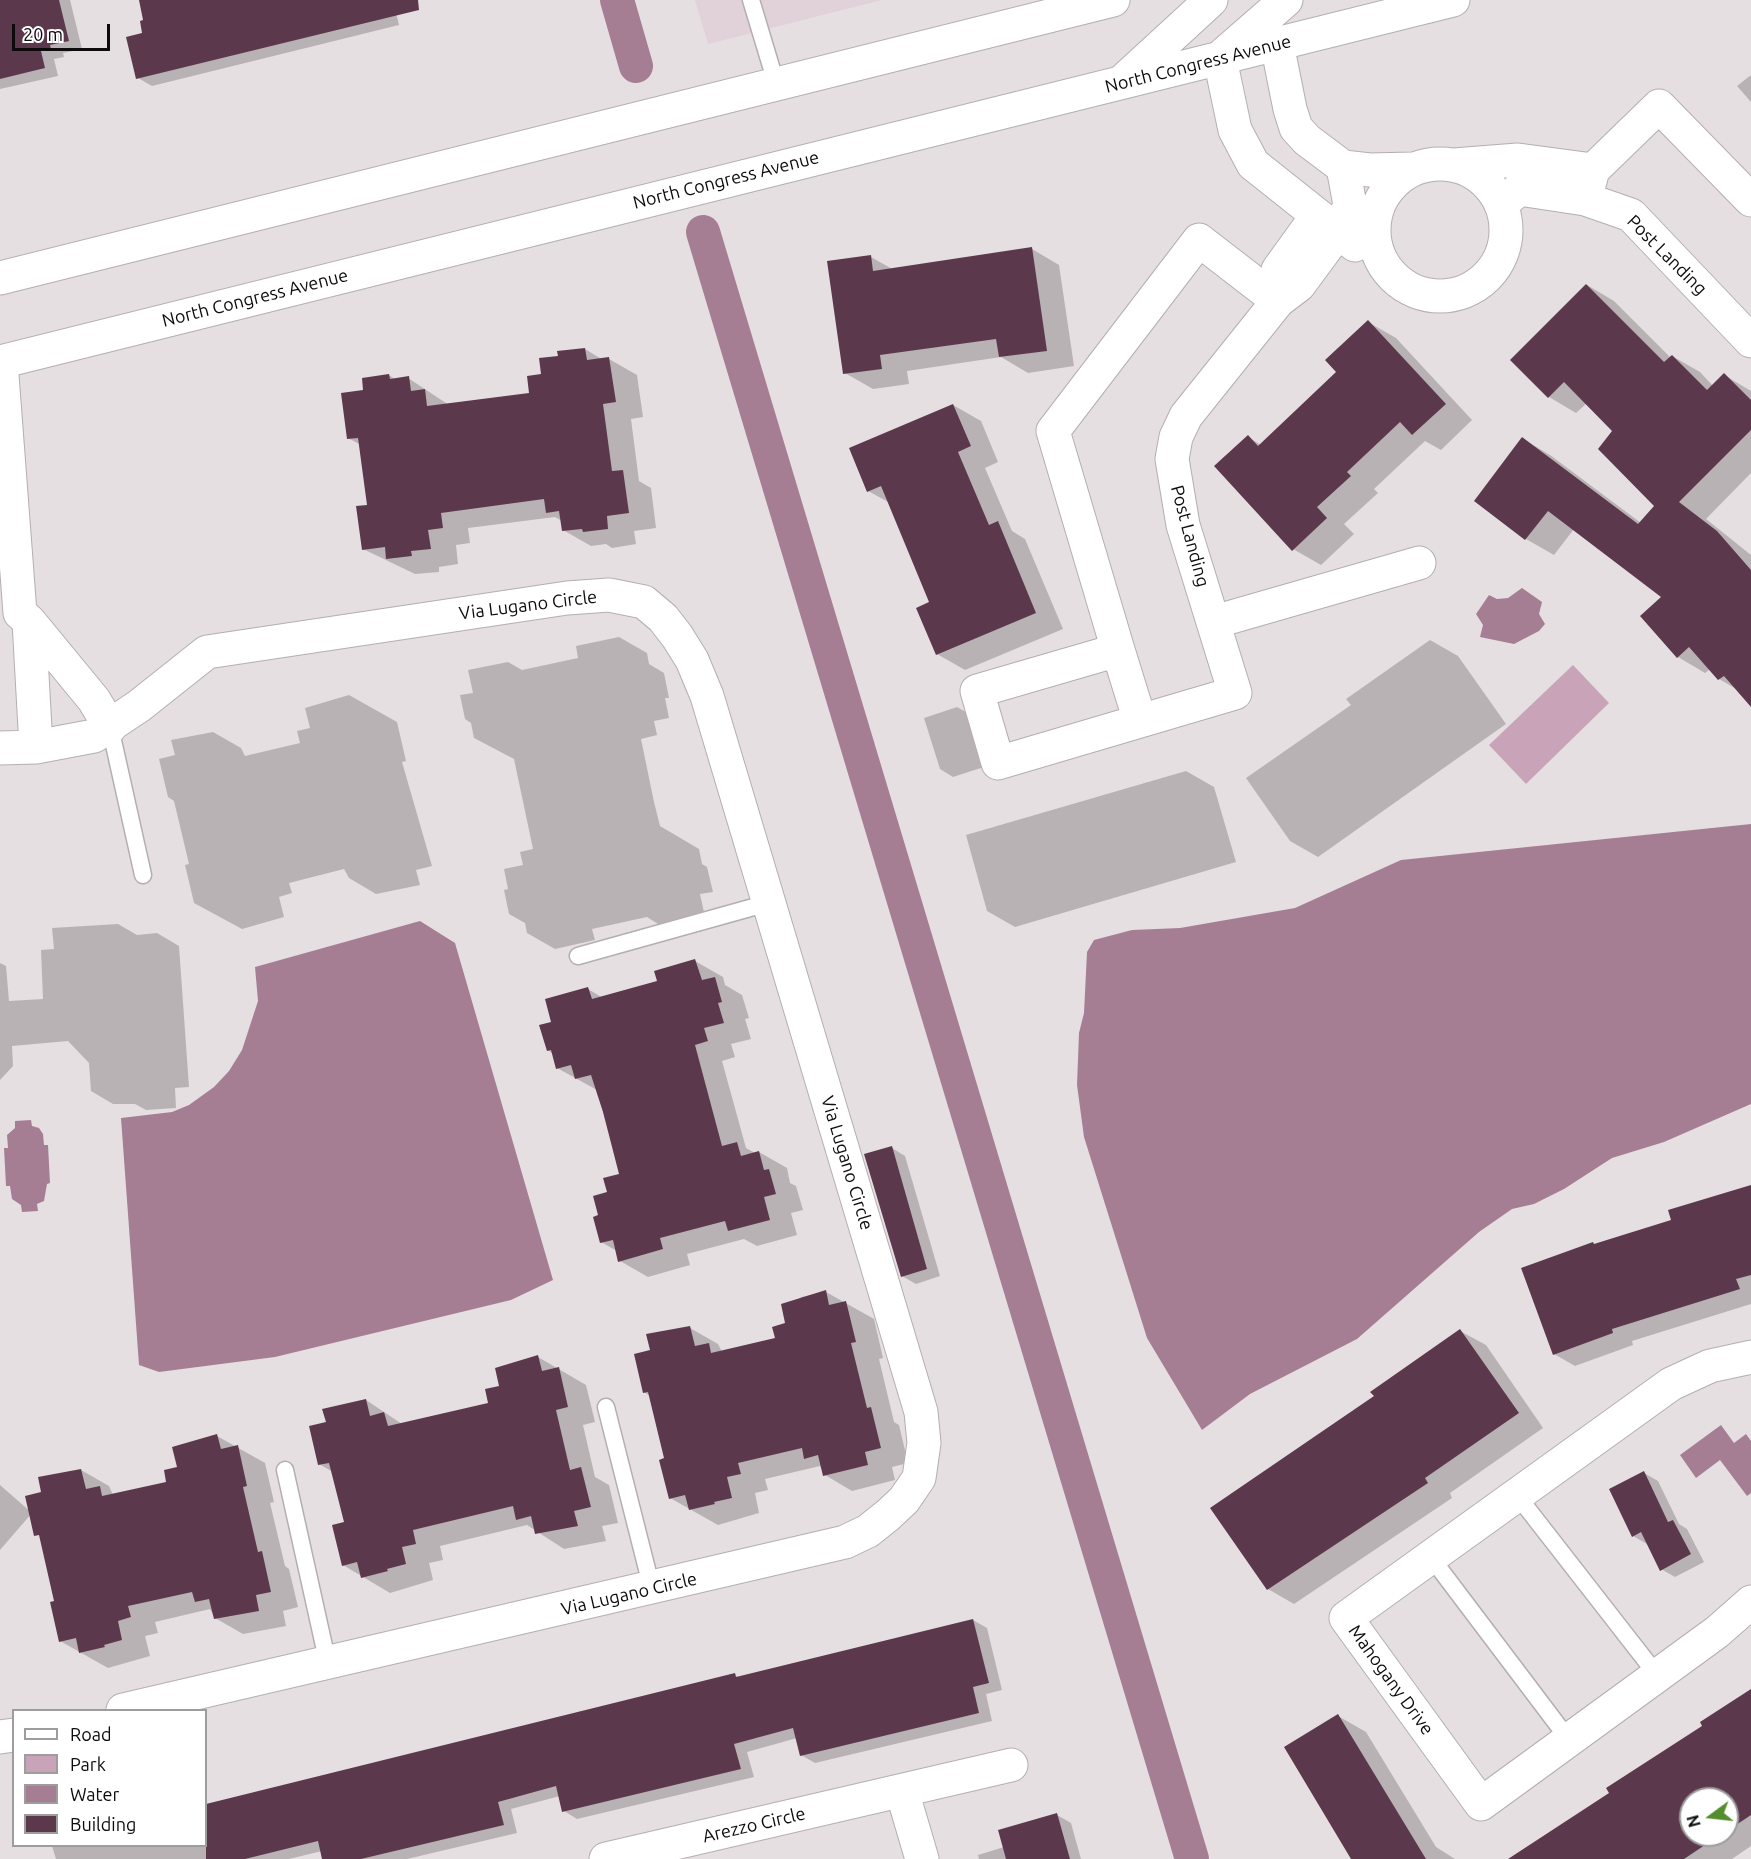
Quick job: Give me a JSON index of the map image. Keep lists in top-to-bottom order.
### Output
{
  "streets": {
    "street": [
      "North Congress Avenue",
      "Post Landing",
      "Via Lugano Circle",
      "Mahogany Drive",
      "Arezzo Circle"
    ]
  },
  "legend": [
    "Road",
    "Park",
    "Water",
    "Building"
  ],
  "scale_bar": "20 m",
  "north": "left"
}
